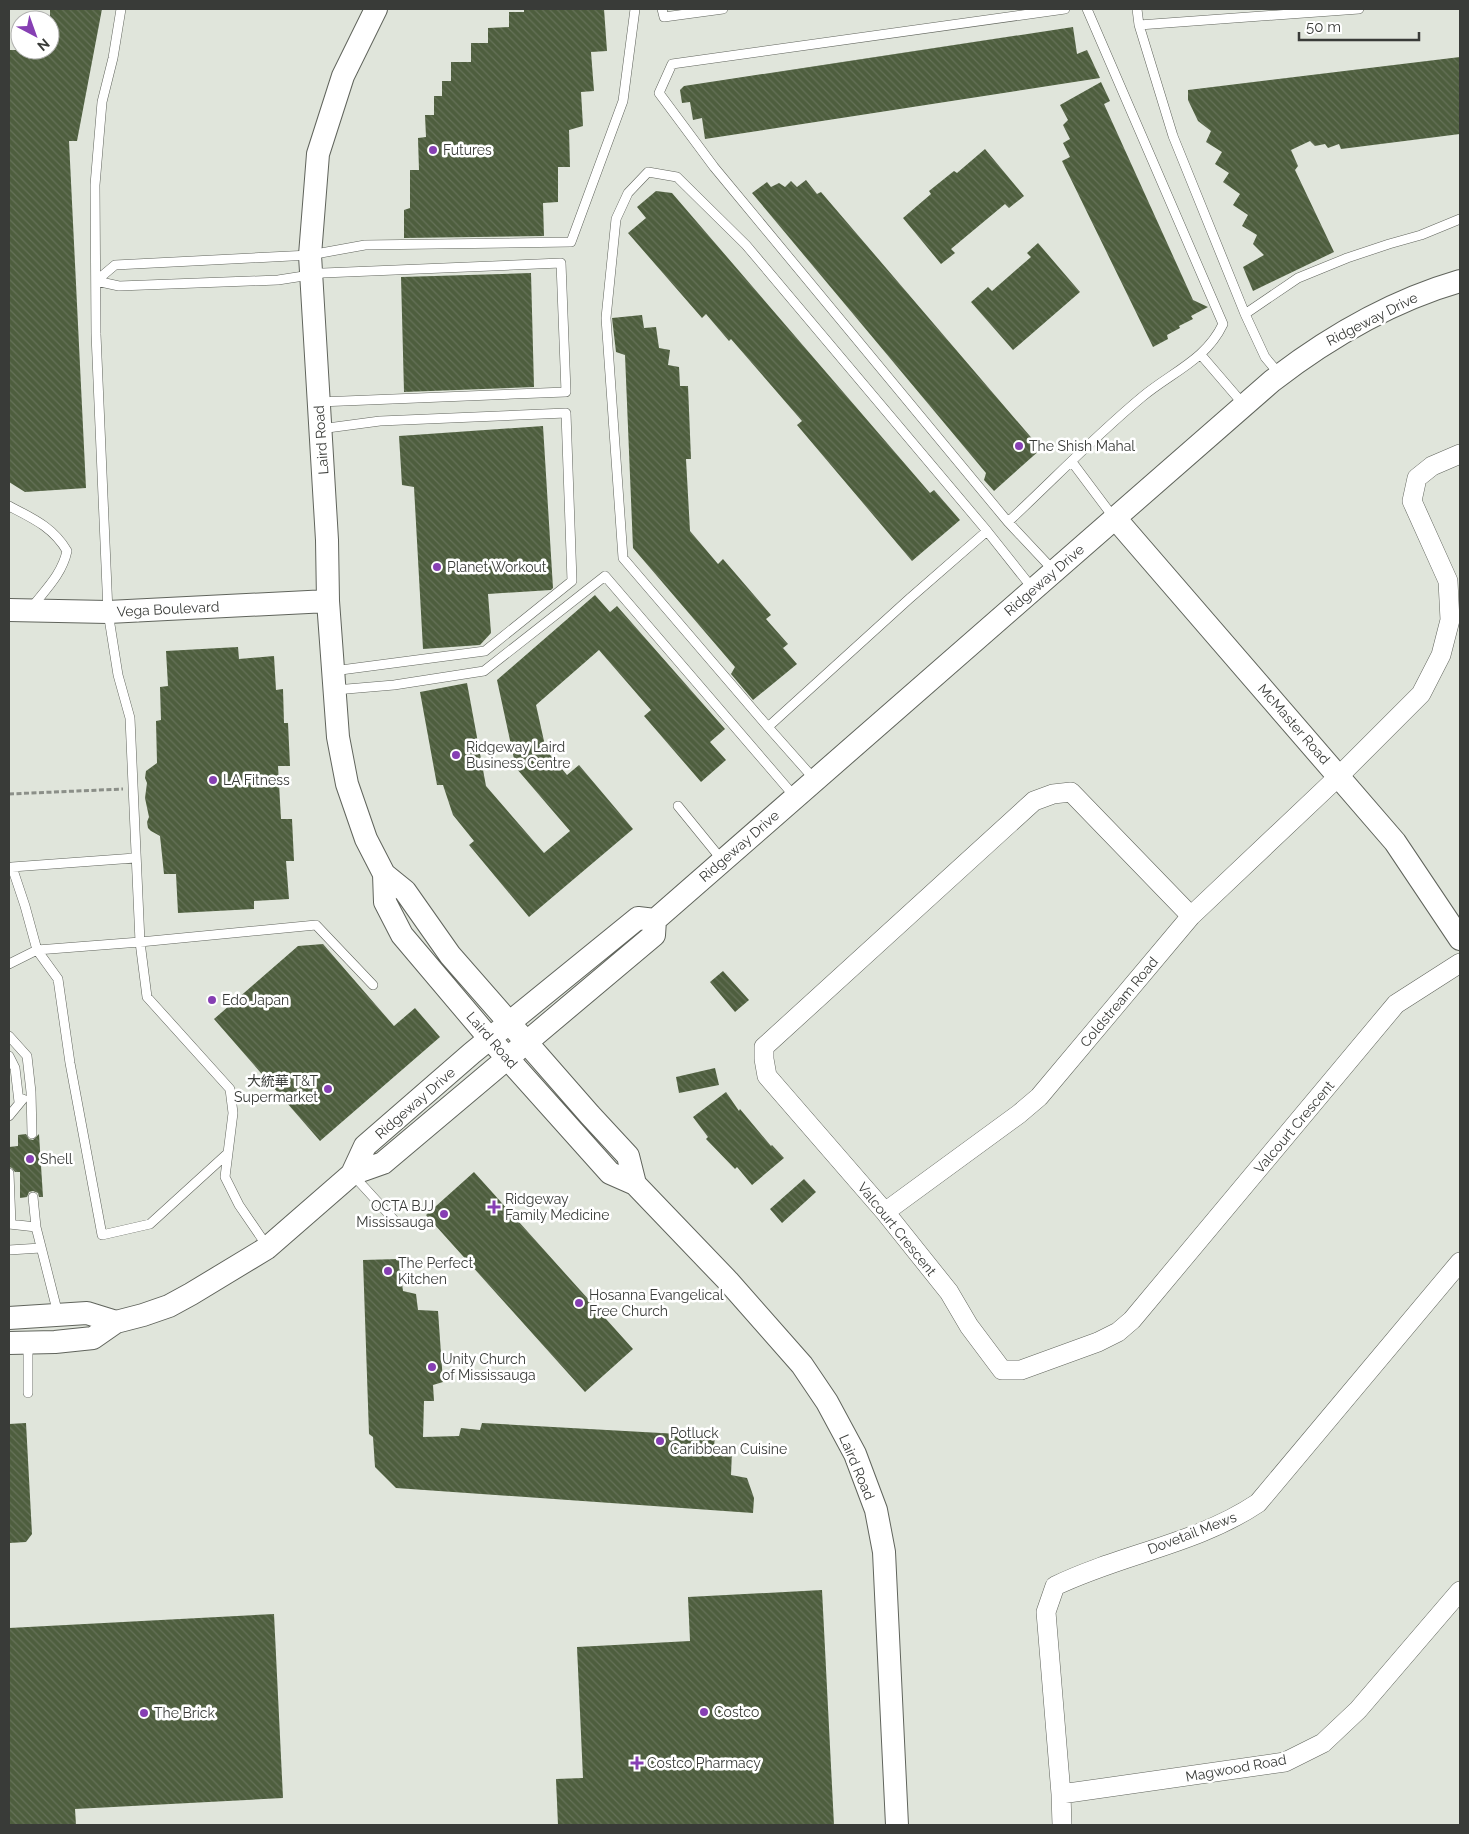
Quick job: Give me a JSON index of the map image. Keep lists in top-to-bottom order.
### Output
{
  "streets": {
    "street": [
      "Ridgeway Drive",
      "Laird Road",
      "Vega Boulevard",
      "McMaster Road",
      "Coldstream Road",
      "Valcourt Crescent",
      "Dovetail Mews",
      "Magwood Road"
    ]
  },
  "crossings": [
    ["Ridgeway Drive", "Laird Road"],
    ["Ridgeway Drive", "McMaster Road"],
    ["Laird Road", "Vega Boulevard"],
    ["McMaster Road", "Coldstream Road"],
    ["Coldstream Road", "Valcourt Crescent"],
    ["Dovetail Mews", "Magwood Road"]
  ],
  "places": {
    "other": [
      "Futures",
      "The Shish Mahal",
      "Planet Workout",
      "Ridgeway Laird Business Centre",
      "LA Fitness",
      "Edo Japan",
      "大統華 T&T Supermarket",
      "Shell",
      "OCTA BJJ Mississauga",
      "The Perfect Kitchen",
      "Hosanna Evangelical Free Church",
      "Unity Church of Mississauga",
      "Potluck Caribbean Cuisine",
      "Costco",
      "The Brick"
    ],
    "health": ["Ridgeway Family Medicine", "Costco Pharmacy"]
  },
  "scale_bar": "50 m",
  "north": "bottom right"
}
